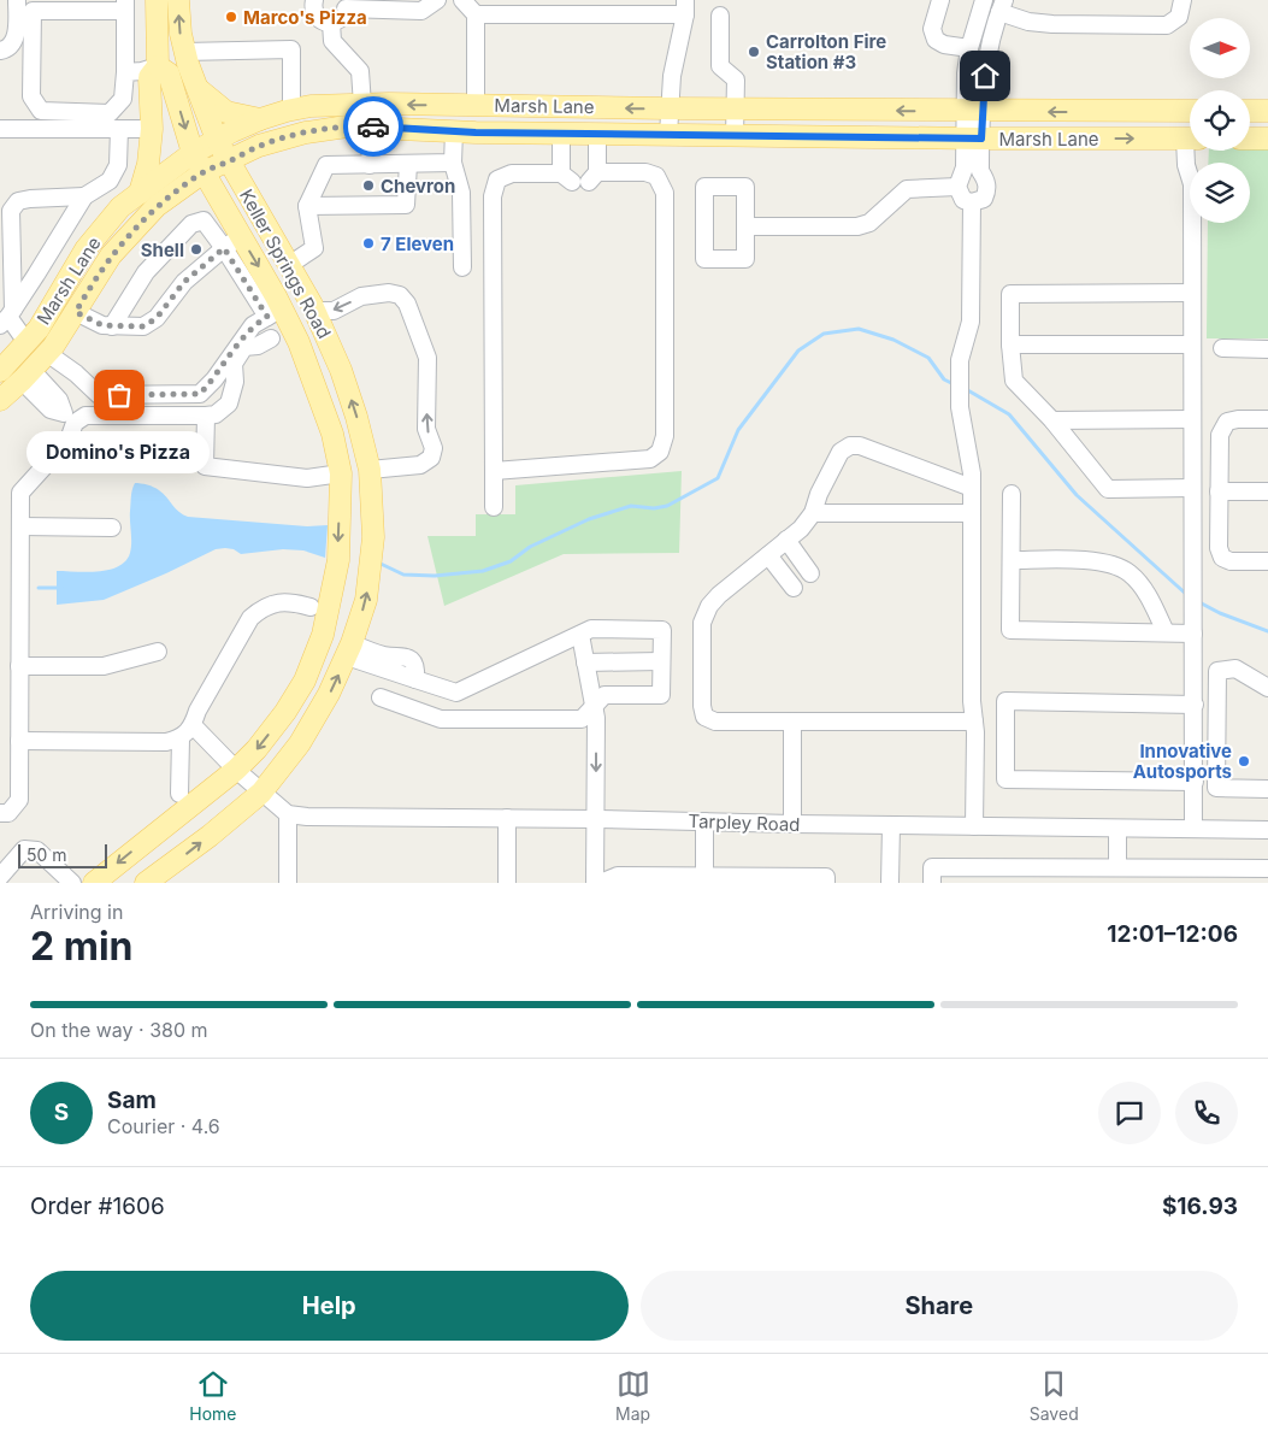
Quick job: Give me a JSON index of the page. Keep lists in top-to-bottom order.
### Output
{
  "streets": {
    "main road": ["Marsh Lane", "Keller Springs Road"],
    "street": ["Tarpley Road"]
  },
  "crossings": [
    ["Marsh Lane", "Keller Springs Road"]
  ],
  "places": [
    "Marco's Pizza",
    "Carrolton Fire Station #3",
    "Chevron",
    "7 Eleven",
    "Shell",
    "Domino's Pizza",
    "Innovative Autosports"
  ],
  "scale_bar": "50 m",
  "north": "right",
  "page": {
    "bubble": "Domino's Pizza",
    "scale": "50 m",
    "heading": ["2 min", "Arriving in", "12:01–12:06"],
    "panel": [
      "Sam",
      "Courier · 4.6",
      "Order #1606",
      "$16.93"
    ],
    "bar": "On the way · 380 m",
    "round": "S",
    "buttons": ["Help", "Share"],
    "tabs": ["Home", "Map", "Saved"]
  }
}
